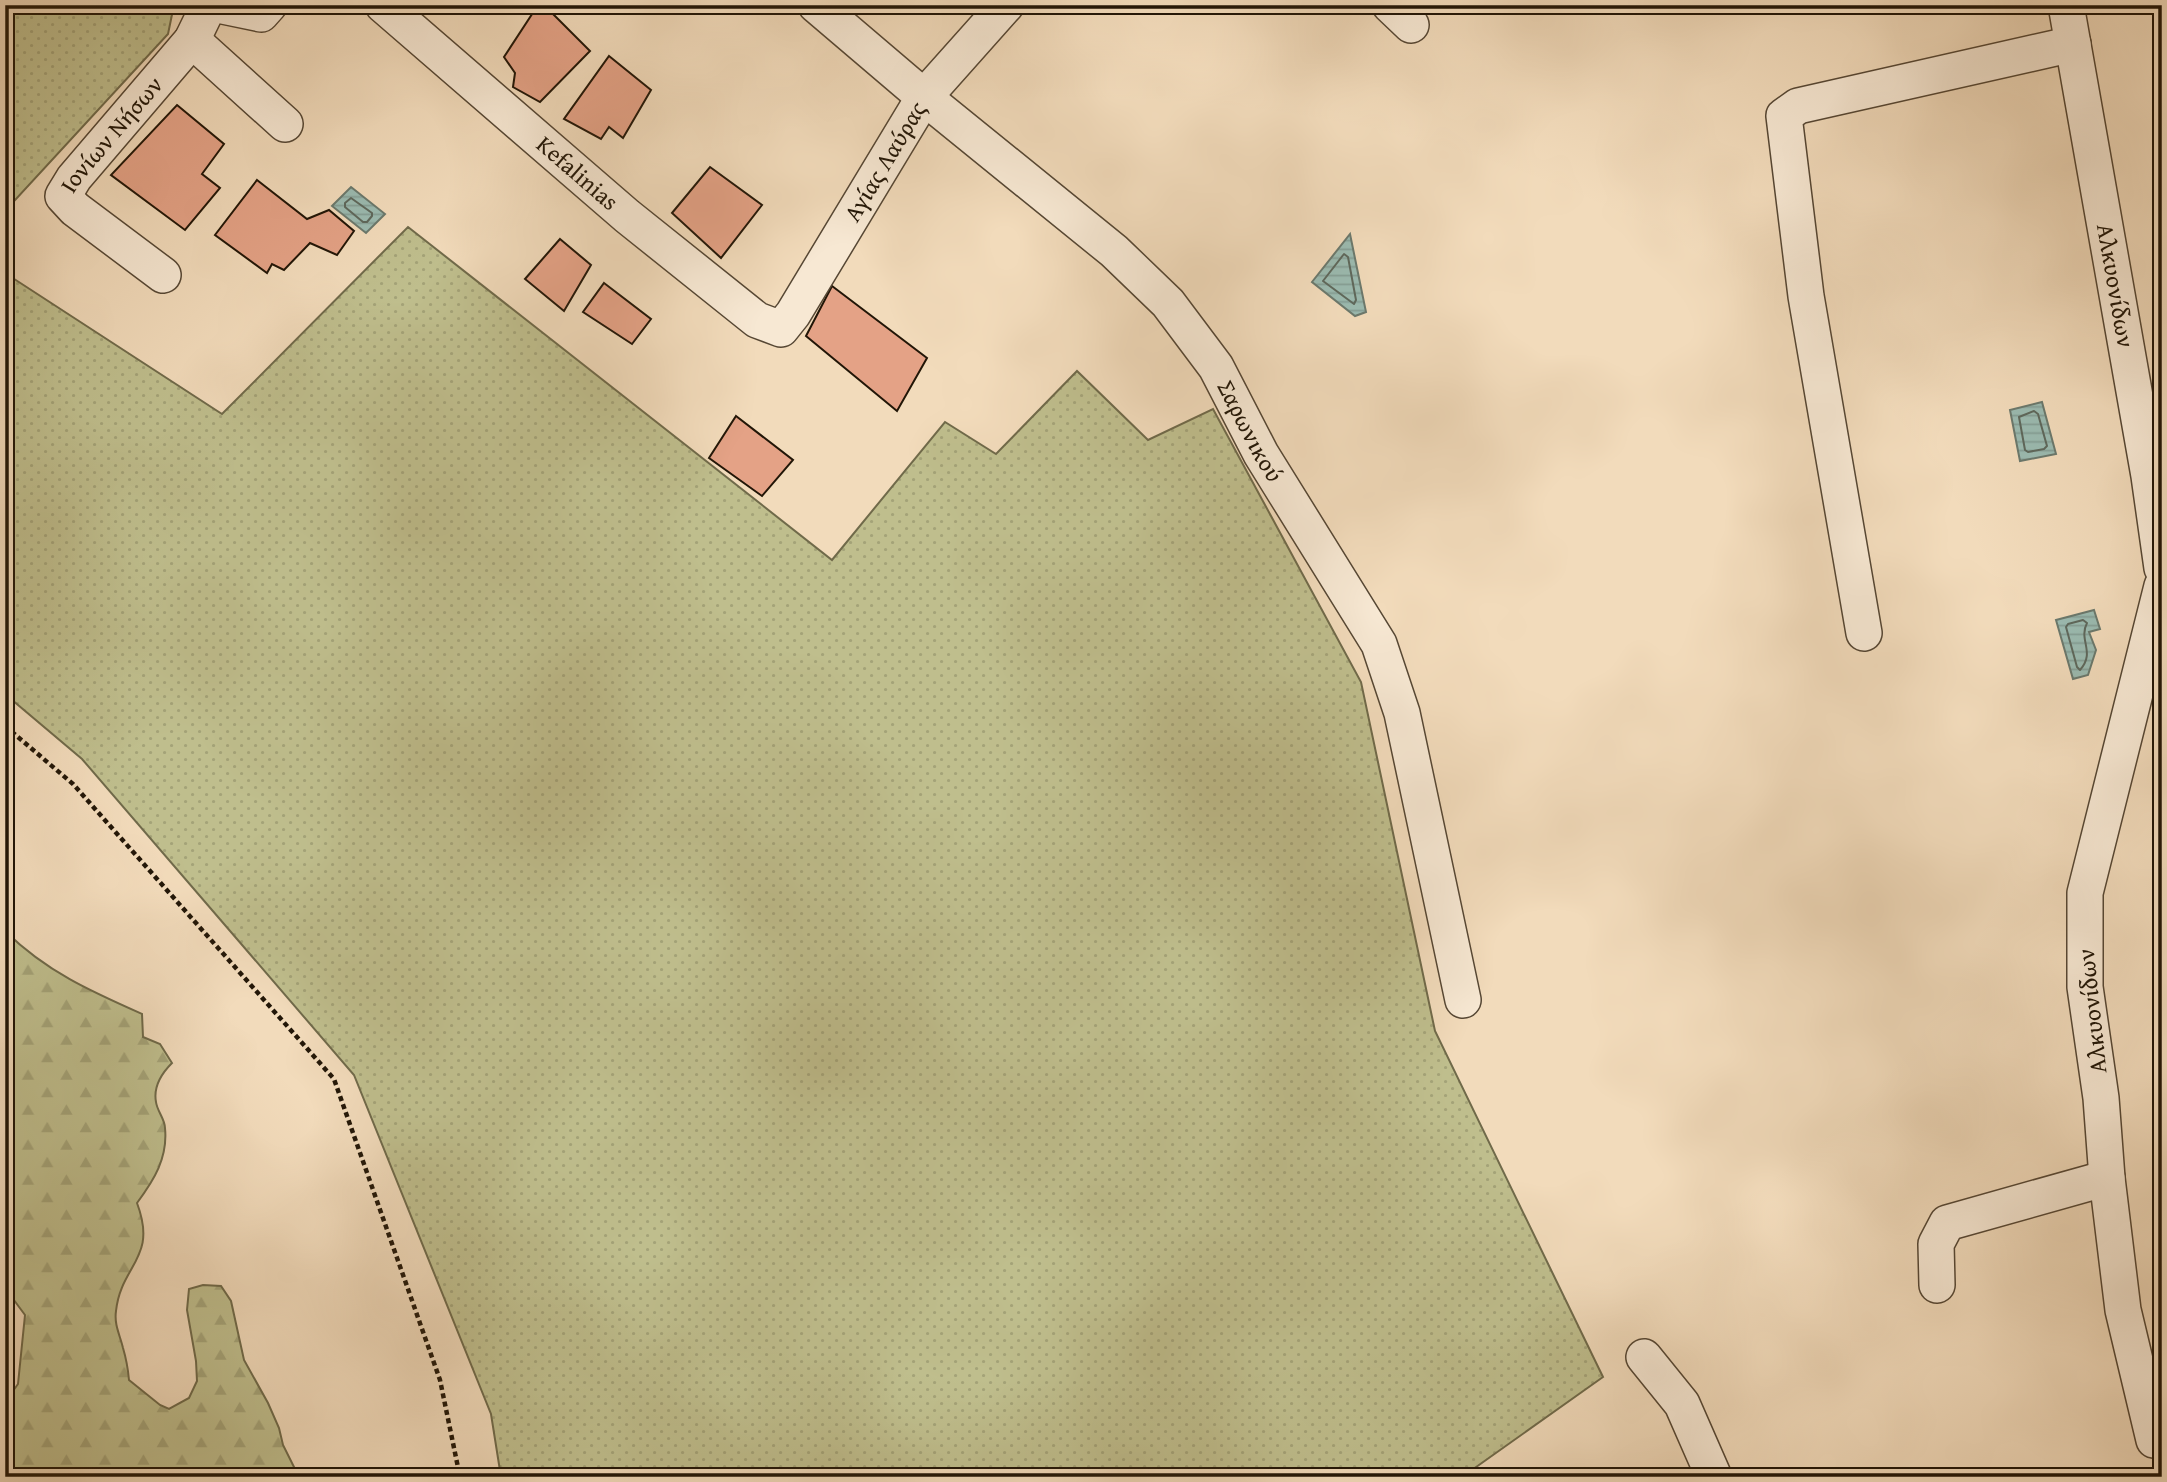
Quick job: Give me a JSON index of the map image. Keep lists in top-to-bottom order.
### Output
{
  "streets": {
    "street": [
      "Ιονίων Νήσων",
      "Αγίας Λαύρας",
      "Kefalinias",
      "Αλκυονίδων",
      "Σαρωνικού"
    ]
  },
  "crossings": [
    ["Αγίας Λαύρας", "Kefalinias"],
    ["Αγίας Λαύρας", "Σαρωνικού"]
  ]
}
